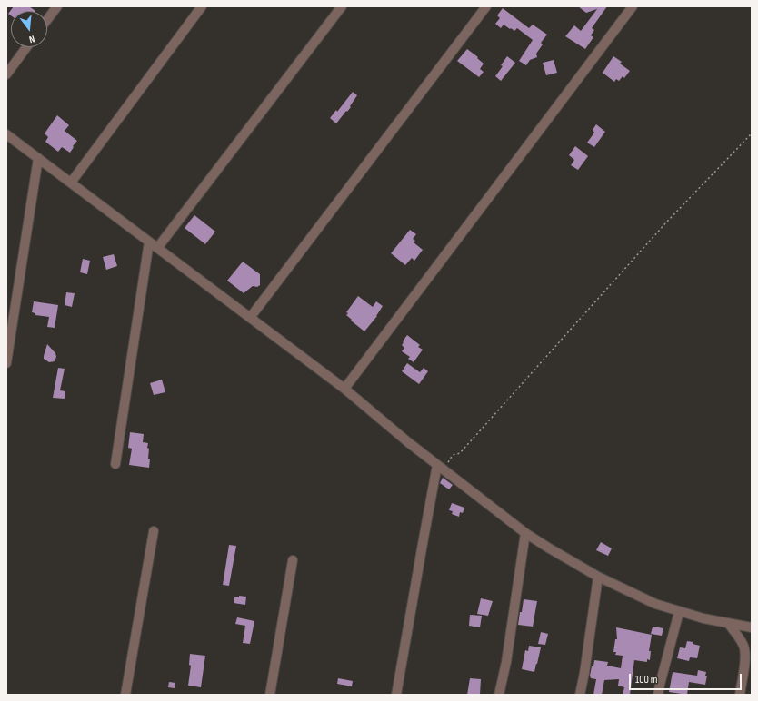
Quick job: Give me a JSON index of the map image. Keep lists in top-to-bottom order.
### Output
{
  "scale_bar": "100 m",
  "north": "bottom"
}
